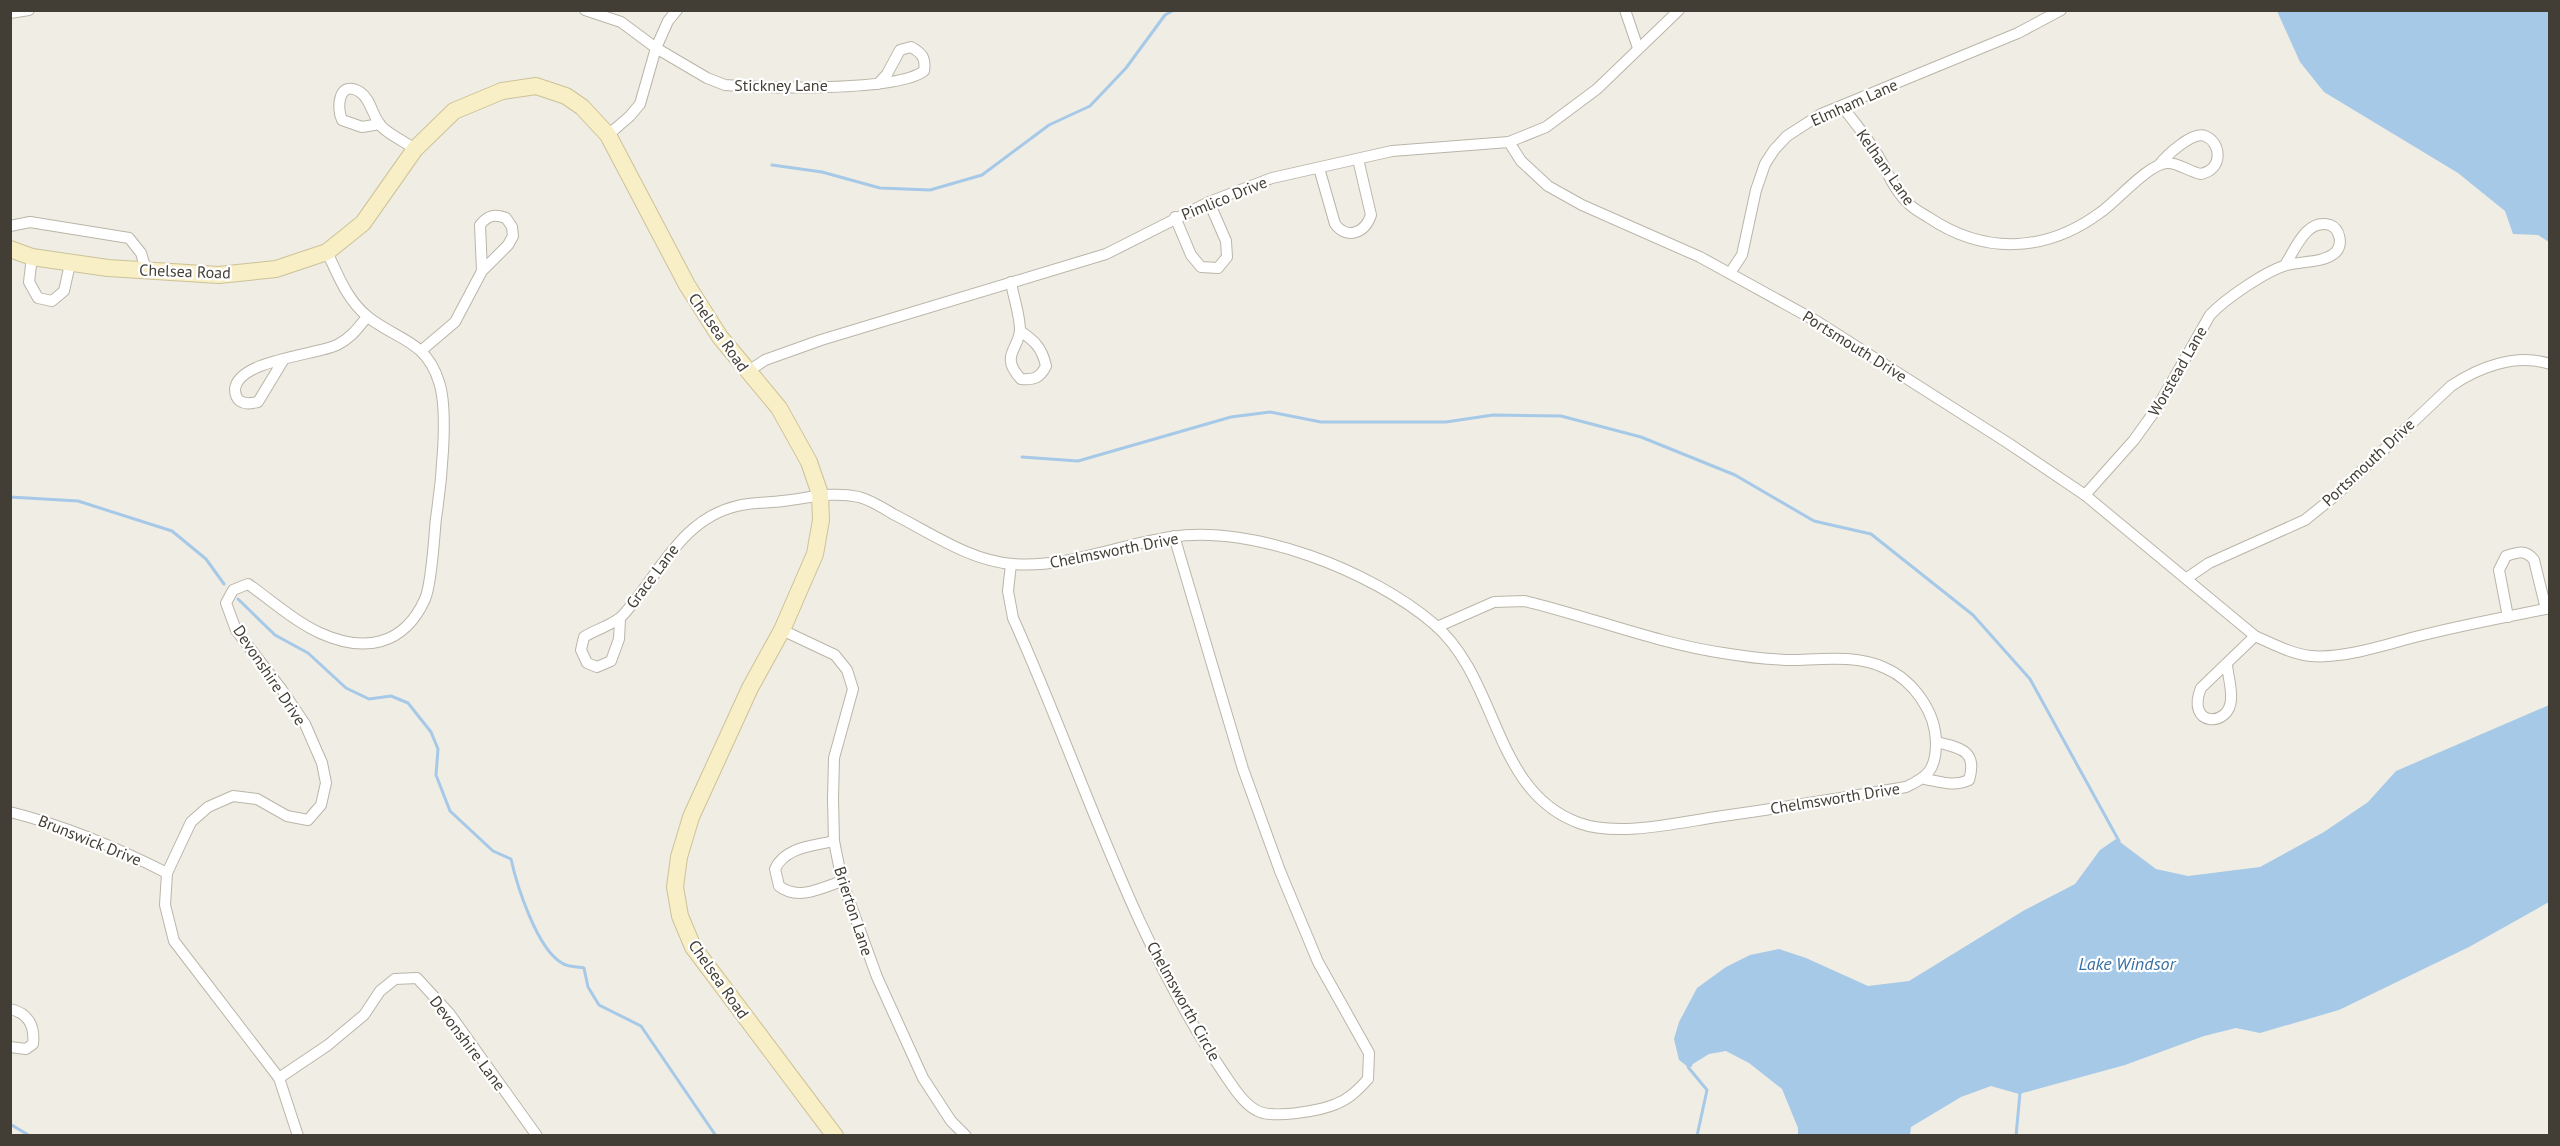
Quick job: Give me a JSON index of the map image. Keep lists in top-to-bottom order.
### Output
{
  "streets": {
    "street": [
      "Stickney Lane",
      "Elmham Lane",
      "Kelham Lane",
      "Pimlico Drive",
      "Chelsea Road",
      "Portsmouth Drive",
      "Worstead Lane",
      "Chelmsworth Drive",
      "Grace Lane",
      "Devonshire Drive",
      "Brunswick Drive",
      "Brierton Lane",
      "Chelmsworth Circle",
      "Devonshire Lane"
    ]
  },
  "crossings": [
    ["Elmham Lane", "Kelham Lane"],
    ["Elmham Lane", "Portsmouth Drive"],
    ["Pimlico Drive", "Chelsea Road"],
    ["Pimlico Drive", "Portsmouth Drive"],
    ["Chelsea Road", "Chelmsworth Drive"],
    ["Chelsea Road", "Grace Lane"],
    ["Chelsea Road", "Devonshire Drive"],
    ["Chelsea Road", "Brierton Lane"],
    ["Portsmouth Drive", "Worstead Lane"],
    ["Chelmsworth Drive", "Grace Lane"],
    ["Chelmsworth Drive", "Chelmsworth Circle"],
    ["Devonshire Drive", "Brunswick Drive"],
    ["Devonshire Drive", "Devonshire Lane"]
  ],
  "water": ["Lake Windsor"]
}
